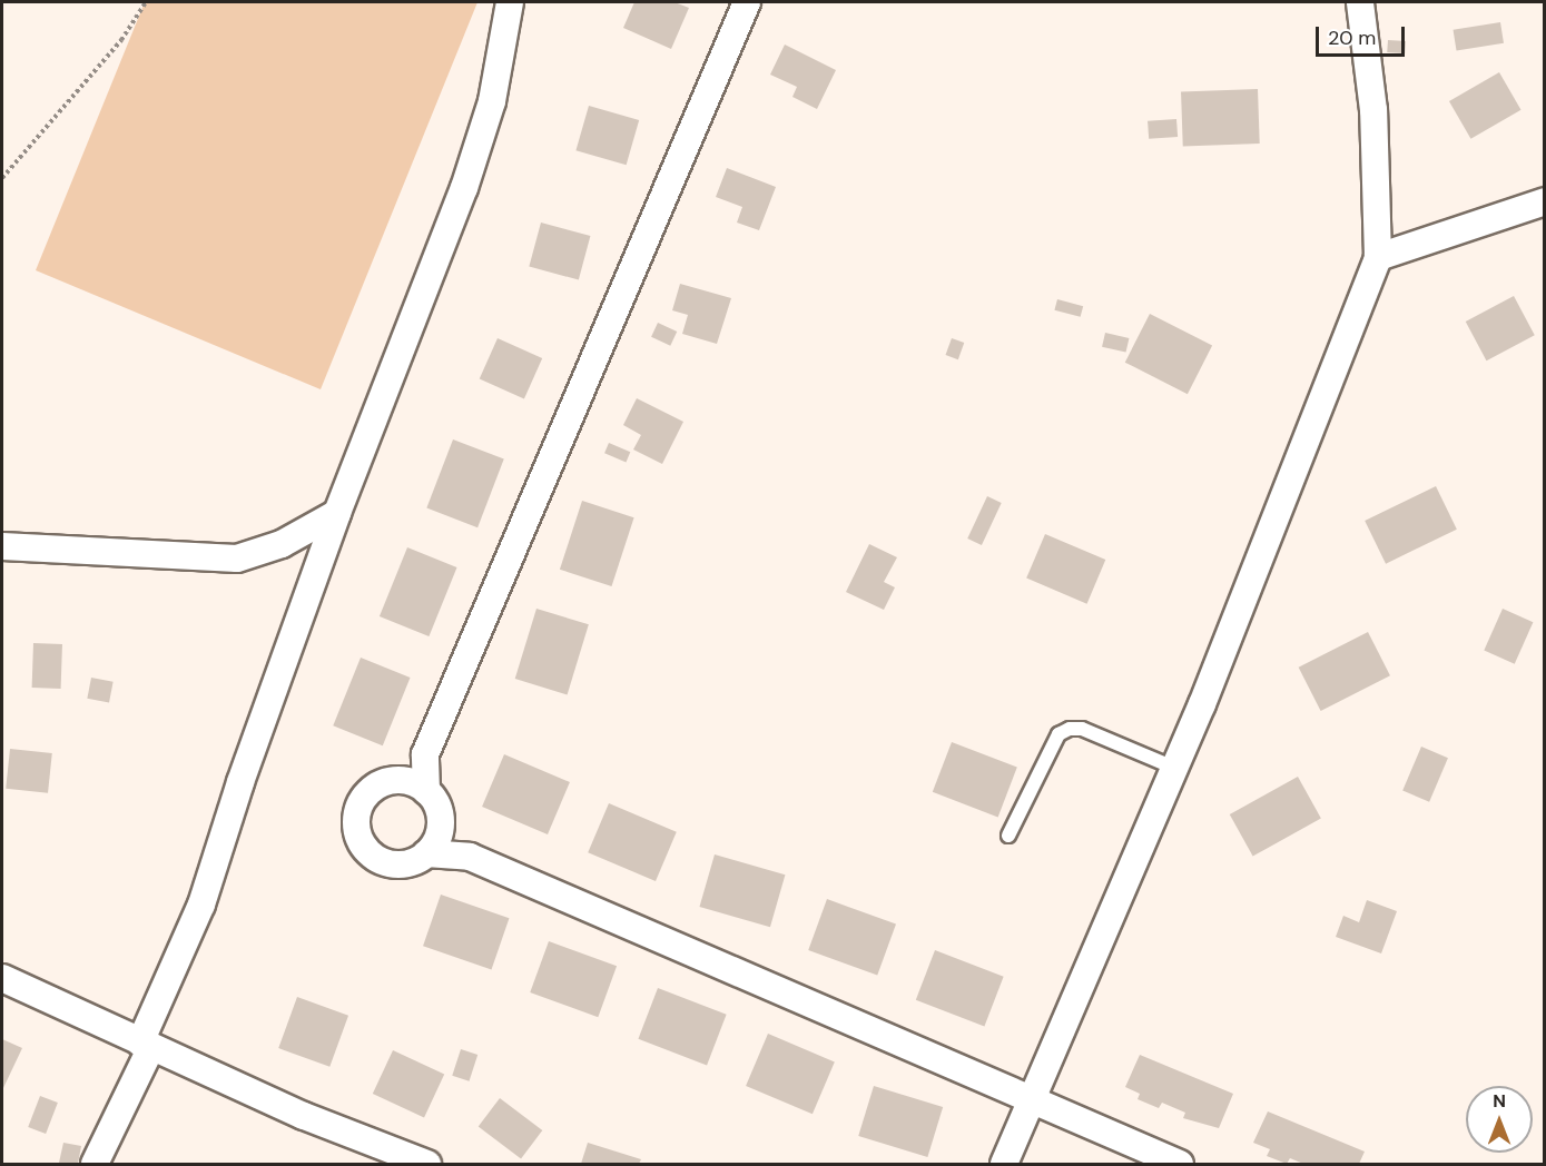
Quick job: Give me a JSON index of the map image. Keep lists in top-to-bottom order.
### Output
{
  "scale_bar": "20 m",
  "north": "top"
}
